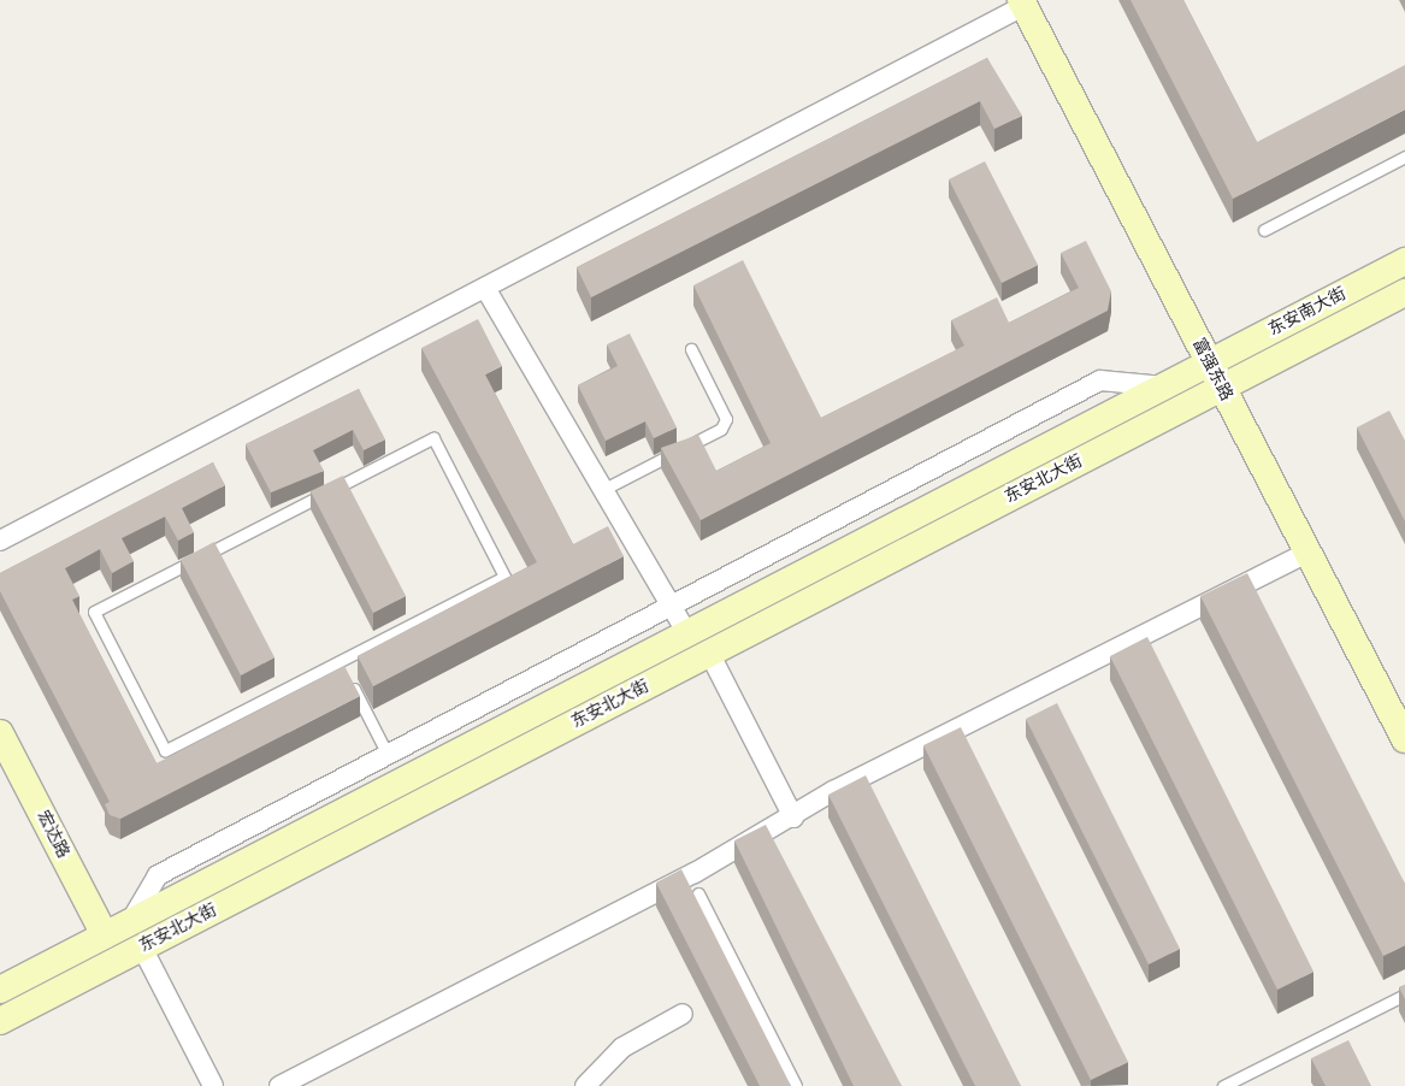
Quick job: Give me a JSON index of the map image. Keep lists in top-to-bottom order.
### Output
{
  "streets": {
    "main road": [
      "东安南大街",
      "富强东路",
      "东安北大街",
      "宏达路"
    ]
  },
  "crossings": [
    ["东安南大街", "富强东路"],
    ["东安南大街", "东安北大街"],
    ["富强东路", "东安北大街"],
    ["东安北大街", "宏达路"]
  ]
}
